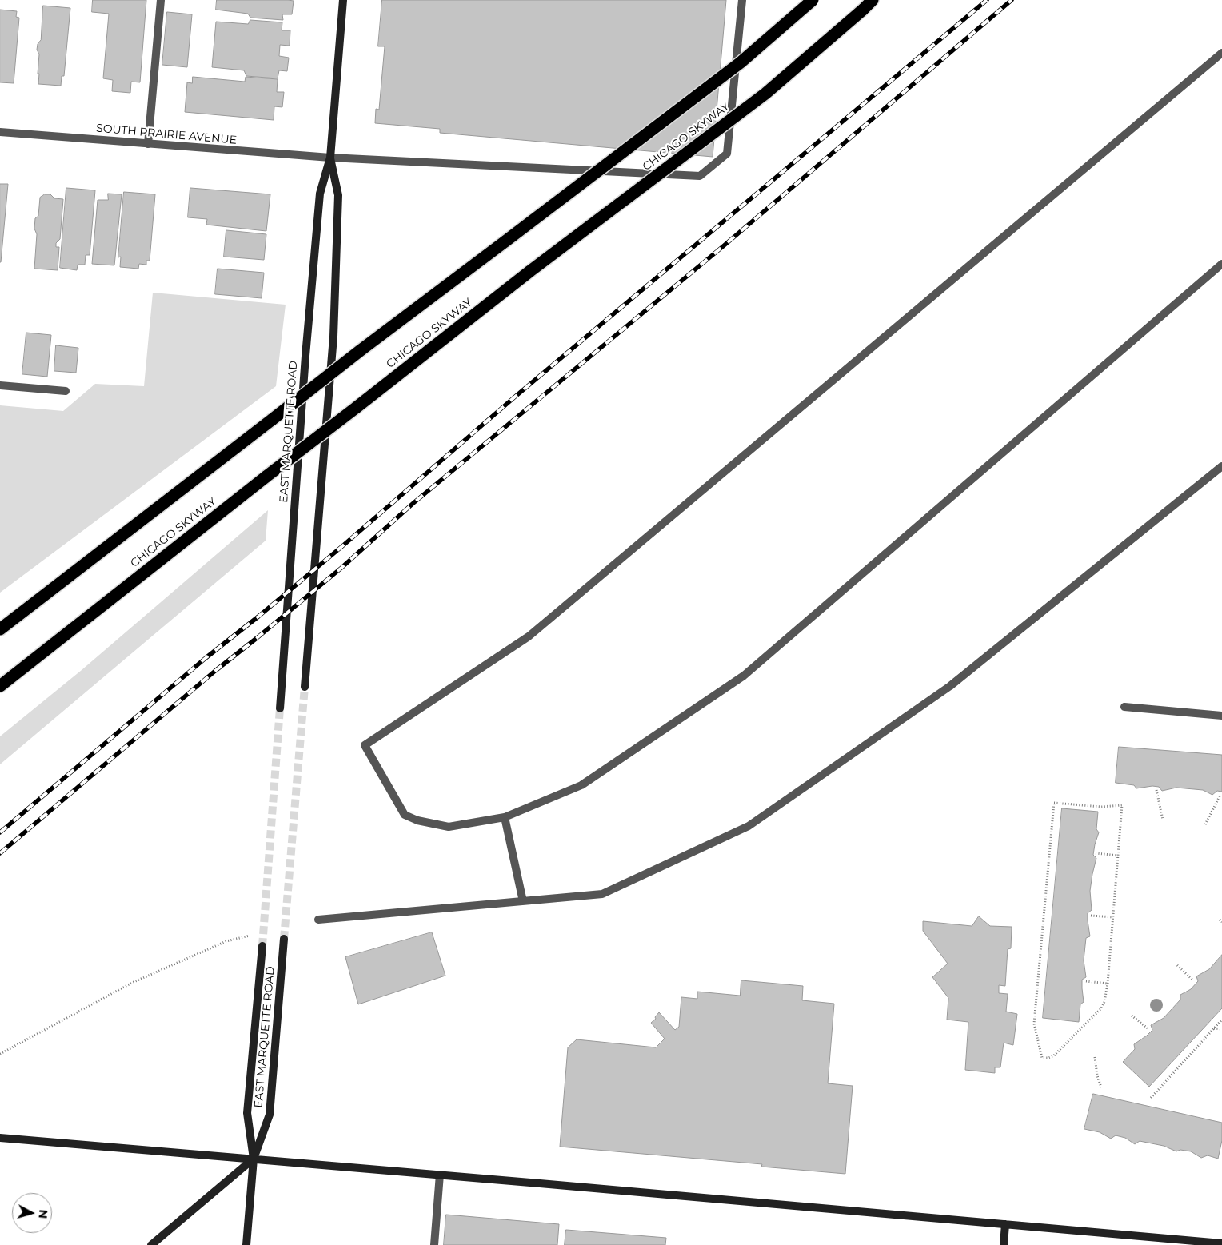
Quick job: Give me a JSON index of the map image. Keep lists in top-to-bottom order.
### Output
{
  "streets": {
    "highway": ["CHICAGO SKYWAY"],
    "street": ["SOUTH PRAIRIE AVENUE", "EAST MARQUETTE ROAD"]
  },
  "crossings": [
    ["SOUTH PRAIRIE AVENUE", "EAST MARQUETTE ROAD"]
  ],
  "north": "right"
}
